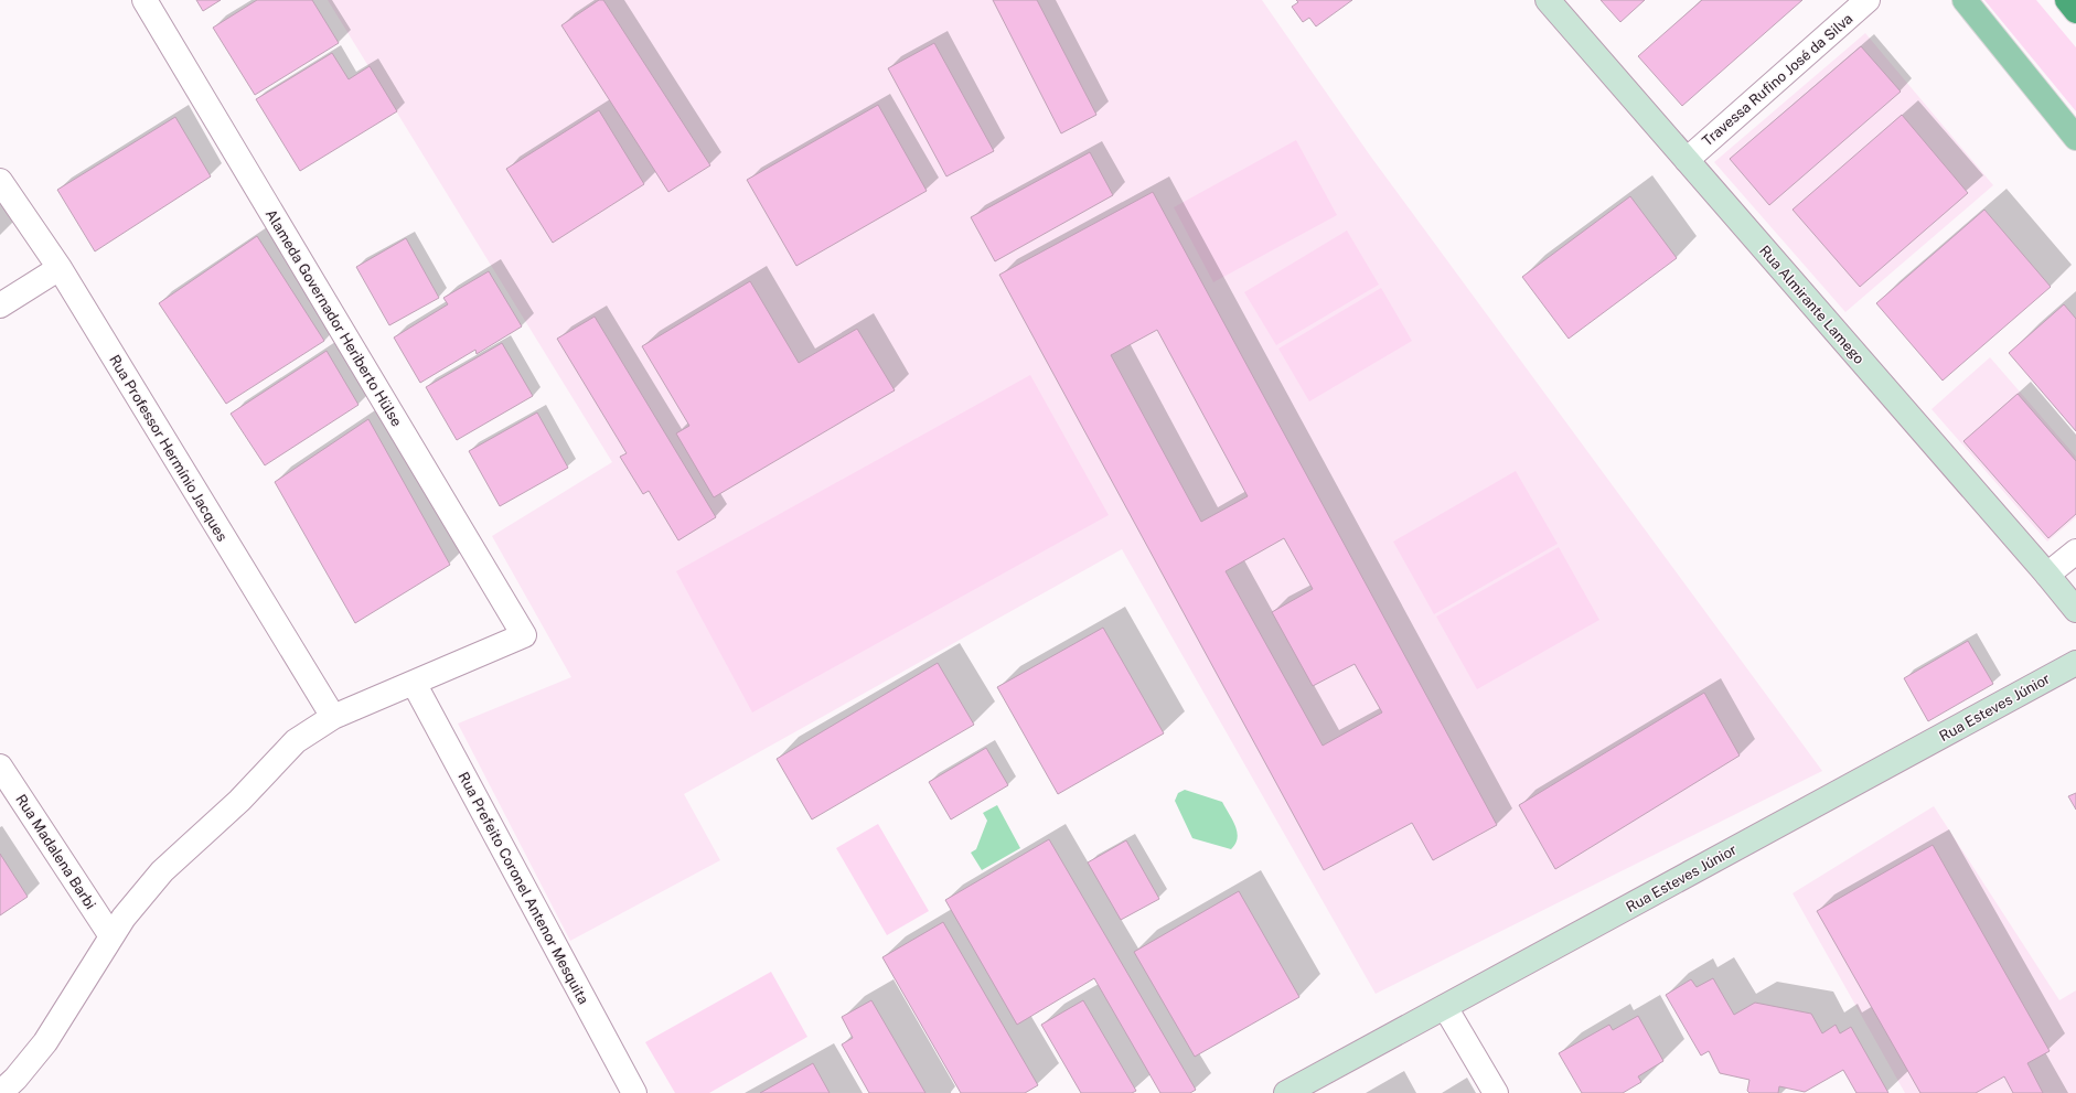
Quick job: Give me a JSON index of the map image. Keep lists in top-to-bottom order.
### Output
{
  "streets": {
    "street": [
      "Travessa Rufino José da Silva",
      "Rua Almirante Lamego",
      "Alameda Governador Heriberto Hülse",
      "Rua Professor Hermínio Jacques",
      "Rua Esteves Júnior",
      "Rua Madalena Barbi",
      "Rua Prefeito Coronel Antenor Mesquita"
    ]
  },
  "crossings": [
    ["Travessa Rufino José da Silva", "Rua Almirante Lamego"],
    ["Alameda Governador Heriberto Hülse", "Rua Prefeito Coronel Antenor Mesquita"]
  ]
}
